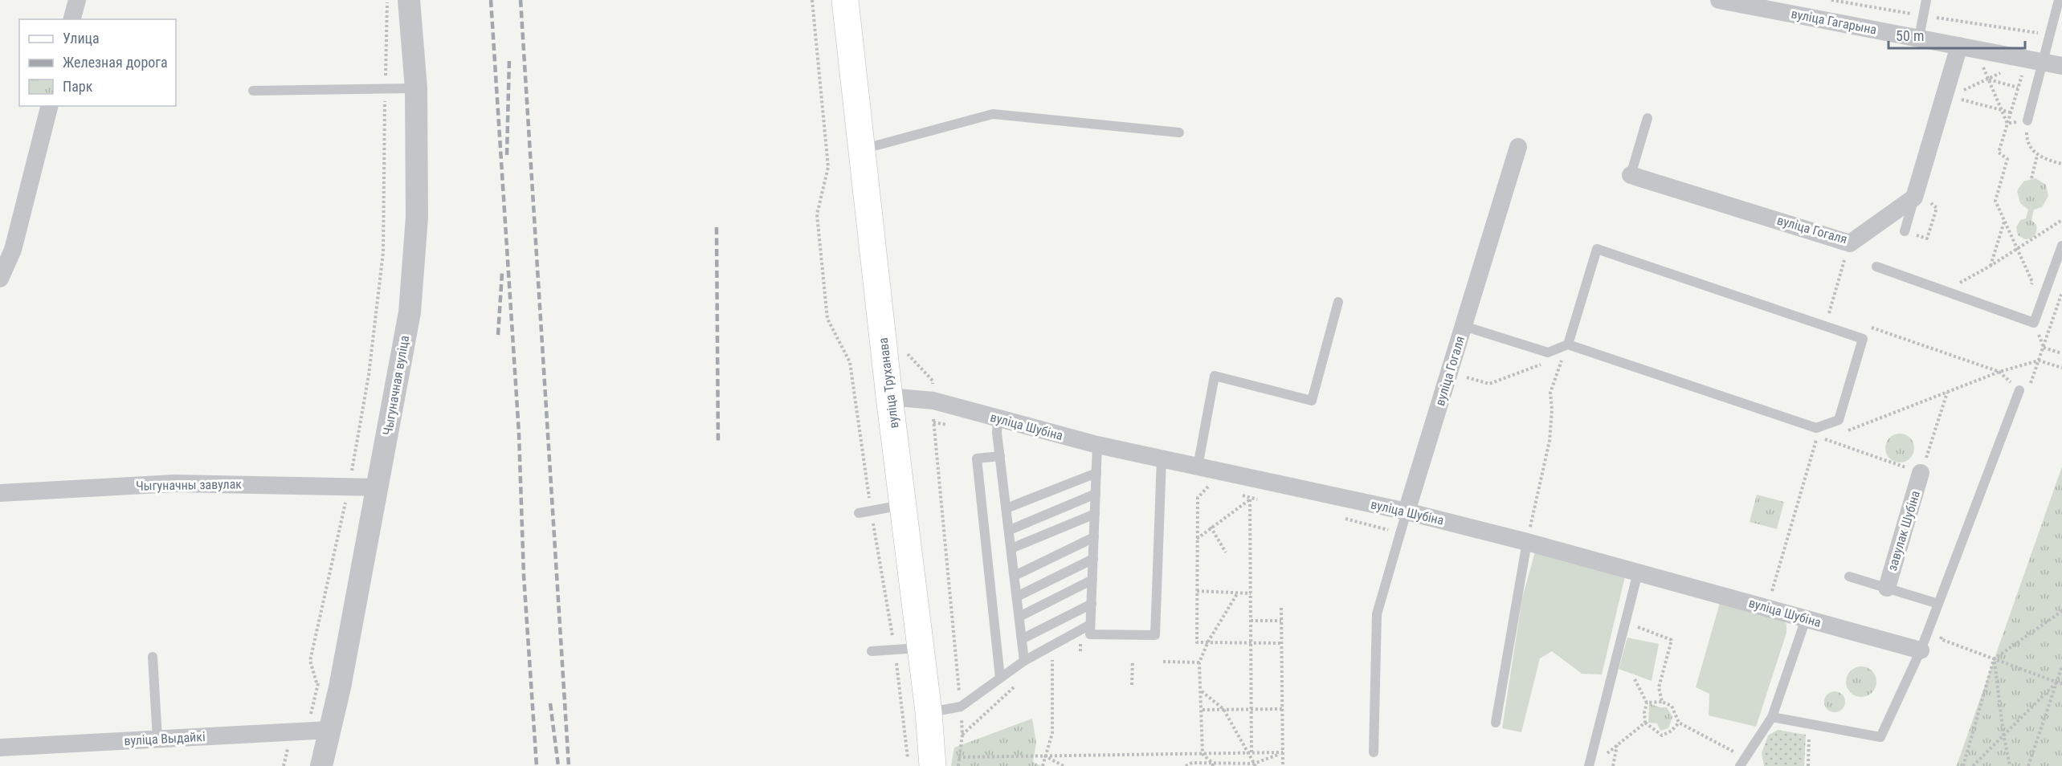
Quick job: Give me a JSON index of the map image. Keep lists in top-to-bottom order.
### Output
{
  "streets": {
    "main road": ["вуліца Труханава"],
    "street": [
      "вуліца Гагарына",
      "вуліца Гогаля",
      "Чыгуначная вуліца",
      "вуліца Шубіна",
      "Чыгуначны завулак",
      "завулак Шубіна",
      "вуліца Выдайкі"
    ]
  },
  "crossings": [
    ["вуліца Гогаля", "вуліца Шубіна"],
    ["вуліца Труханава", "вуліца Шубіна"],
    ["Чыгуначная вуліца", "Чыгуначны завулак"],
    ["Чыгуначная вуліца", "вуліца Выдайкі"]
  ],
  "legend": ["Улица", "Железная дорога", "Парк"],
  "scale_bar": "50 m"
}
